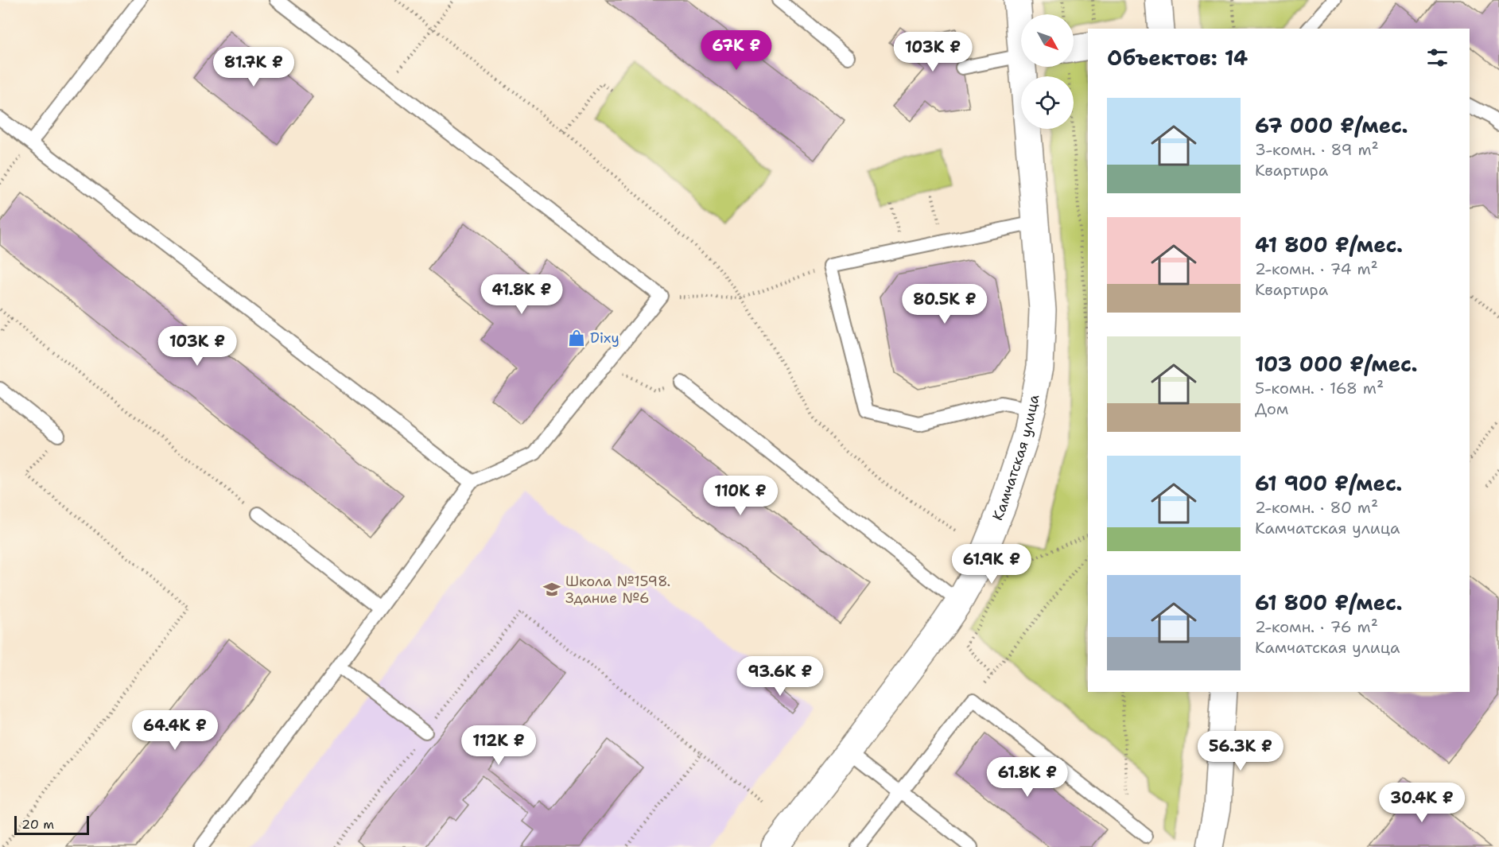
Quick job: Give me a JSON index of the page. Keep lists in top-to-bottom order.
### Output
{
  "streets": {
    "street": ["Камчатская улица"]
  },
  "places": {
    "shop": ["Dixy"],
    "school or university": ["Школа №1598. Здание №6"]
  },
  "scale_bar": "20 m",
  "north": "bottom right",
  "page": {
    "heading": "Объектов: 14",
    "price": [
      "67K ₽",
      "103K ₽",
      "81.7K ₽",
      "41.8K ₽",
      "80.5K ₽",
      "103K ₽",
      "110K ₽",
      "61.9K ₽",
      "93.6K ₽",
      "64.4K ₽",
      "112K ₽",
      "56.3K ₽",
      "61.8K ₽",
      "30.4K ₽"
    ],
    "list": [
      {
        "name": "67 000 ₽/мес.",
        "note": "3-комн. · 89 m² · Квартира"
      },
      {
        "name": "41 800 ₽/мес.",
        "note": "2-комн. · 74 m² · Квартира"
      },
      {
        "name": "103 000 ₽/мес.",
        "note": "5-комн. · 168 m² · Дом"
      },
      {
        "name": "61 900 ₽/мес.",
        "note": "2-комн. · 80 m² · Камчатская улица"
      },
      {
        "name": "61 800 ₽/мес.",
        "note": "2-комн. · 76 m² · Камчатская улица"
      }
    ],
    "scale": "20 m"
  }
}
